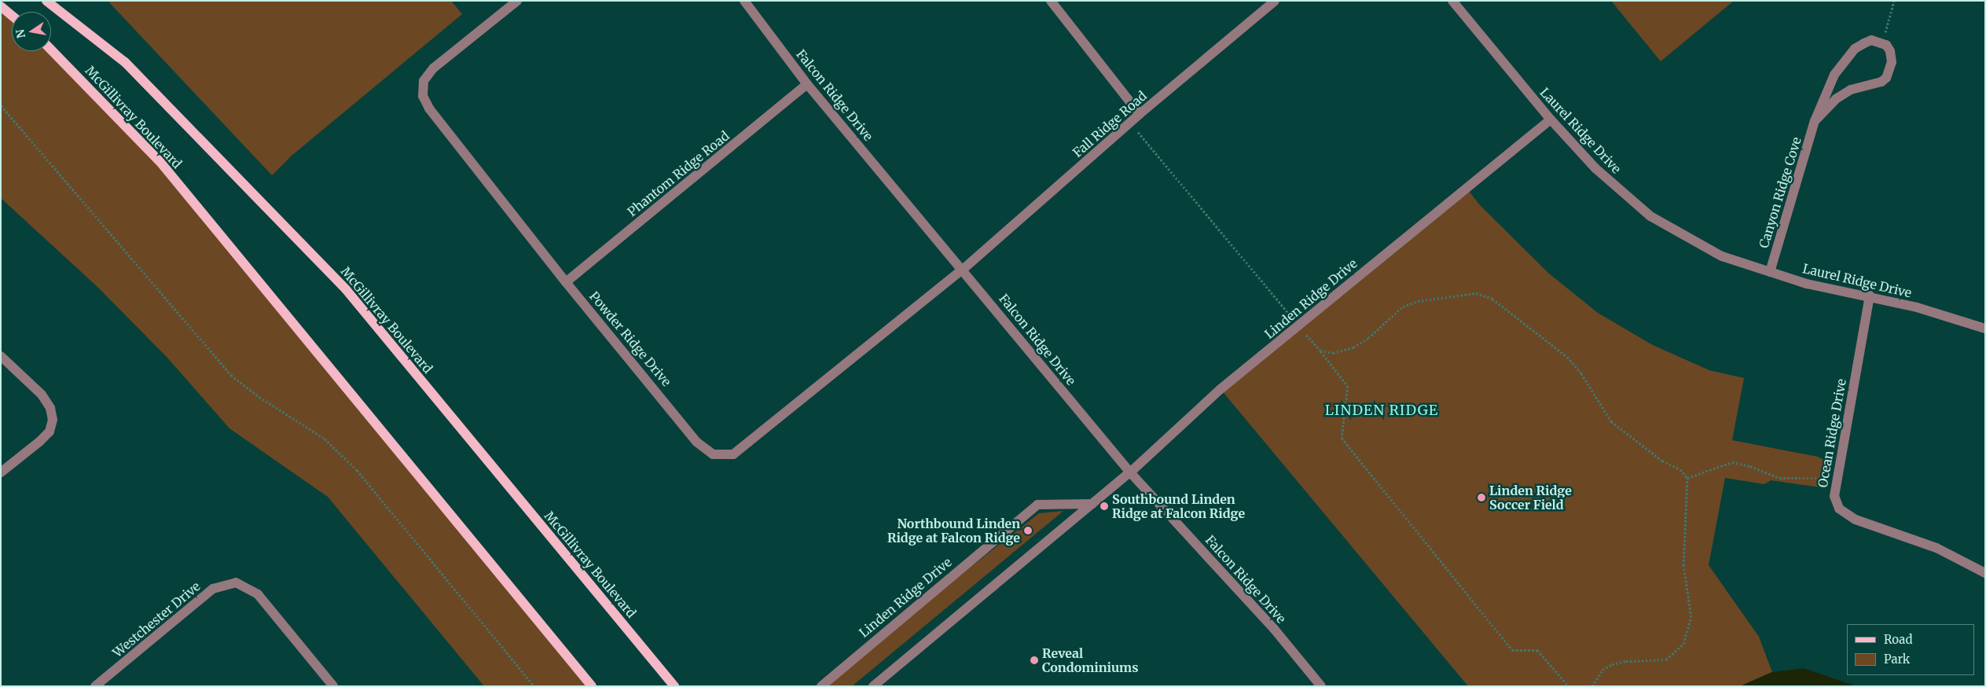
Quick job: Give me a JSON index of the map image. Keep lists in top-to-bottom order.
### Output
{
  "streets": {
    "main road": ["McGillivray Boulevard"],
    "street": [
      "Falcon Ridge Drive",
      "Fall Ridge Road",
      "Laurel Ridge Drive",
      "Phantom Ridge Road",
      "Canyon Ridge Cove",
      "Linden Ridge Drive",
      "Powder Ridge Drive",
      "Ocean Ridge Drive",
      "Westchester Drive"
    ]
  },
  "crossings": [
    ["Falcon Ridge Drive", "Fall Ridge Road"],
    ["Falcon Ridge Drive", "Phantom Ridge Road"],
    ["Falcon Ridge Drive", "Linden Ridge Drive"],
    ["Falcon Ridge Drive", "Powder Ridge Drive"],
    ["Fall Ridge Road", "Powder Ridge Drive"],
    ["Laurel Ridge Drive", "Canyon Ridge Cove"],
    ["Laurel Ridge Drive", "Linden Ridge Drive"],
    ["Laurel Ridge Drive", "Ocean Ridge Drive"],
    ["Phantom Ridge Road", "Powder Ridge Drive"]
  ],
  "districts": ["LINDEN RIDGE"],
  "places": [
    "Linden Ridge Soccer Field",
    "Southbound Linden Ridge at Falcon Ridge",
    "Northbound Linden Ridge at Falcon Ridge",
    "Reveal Condominiums"
  ],
  "legend": ["Road", "Park"],
  "north": "left"
}
